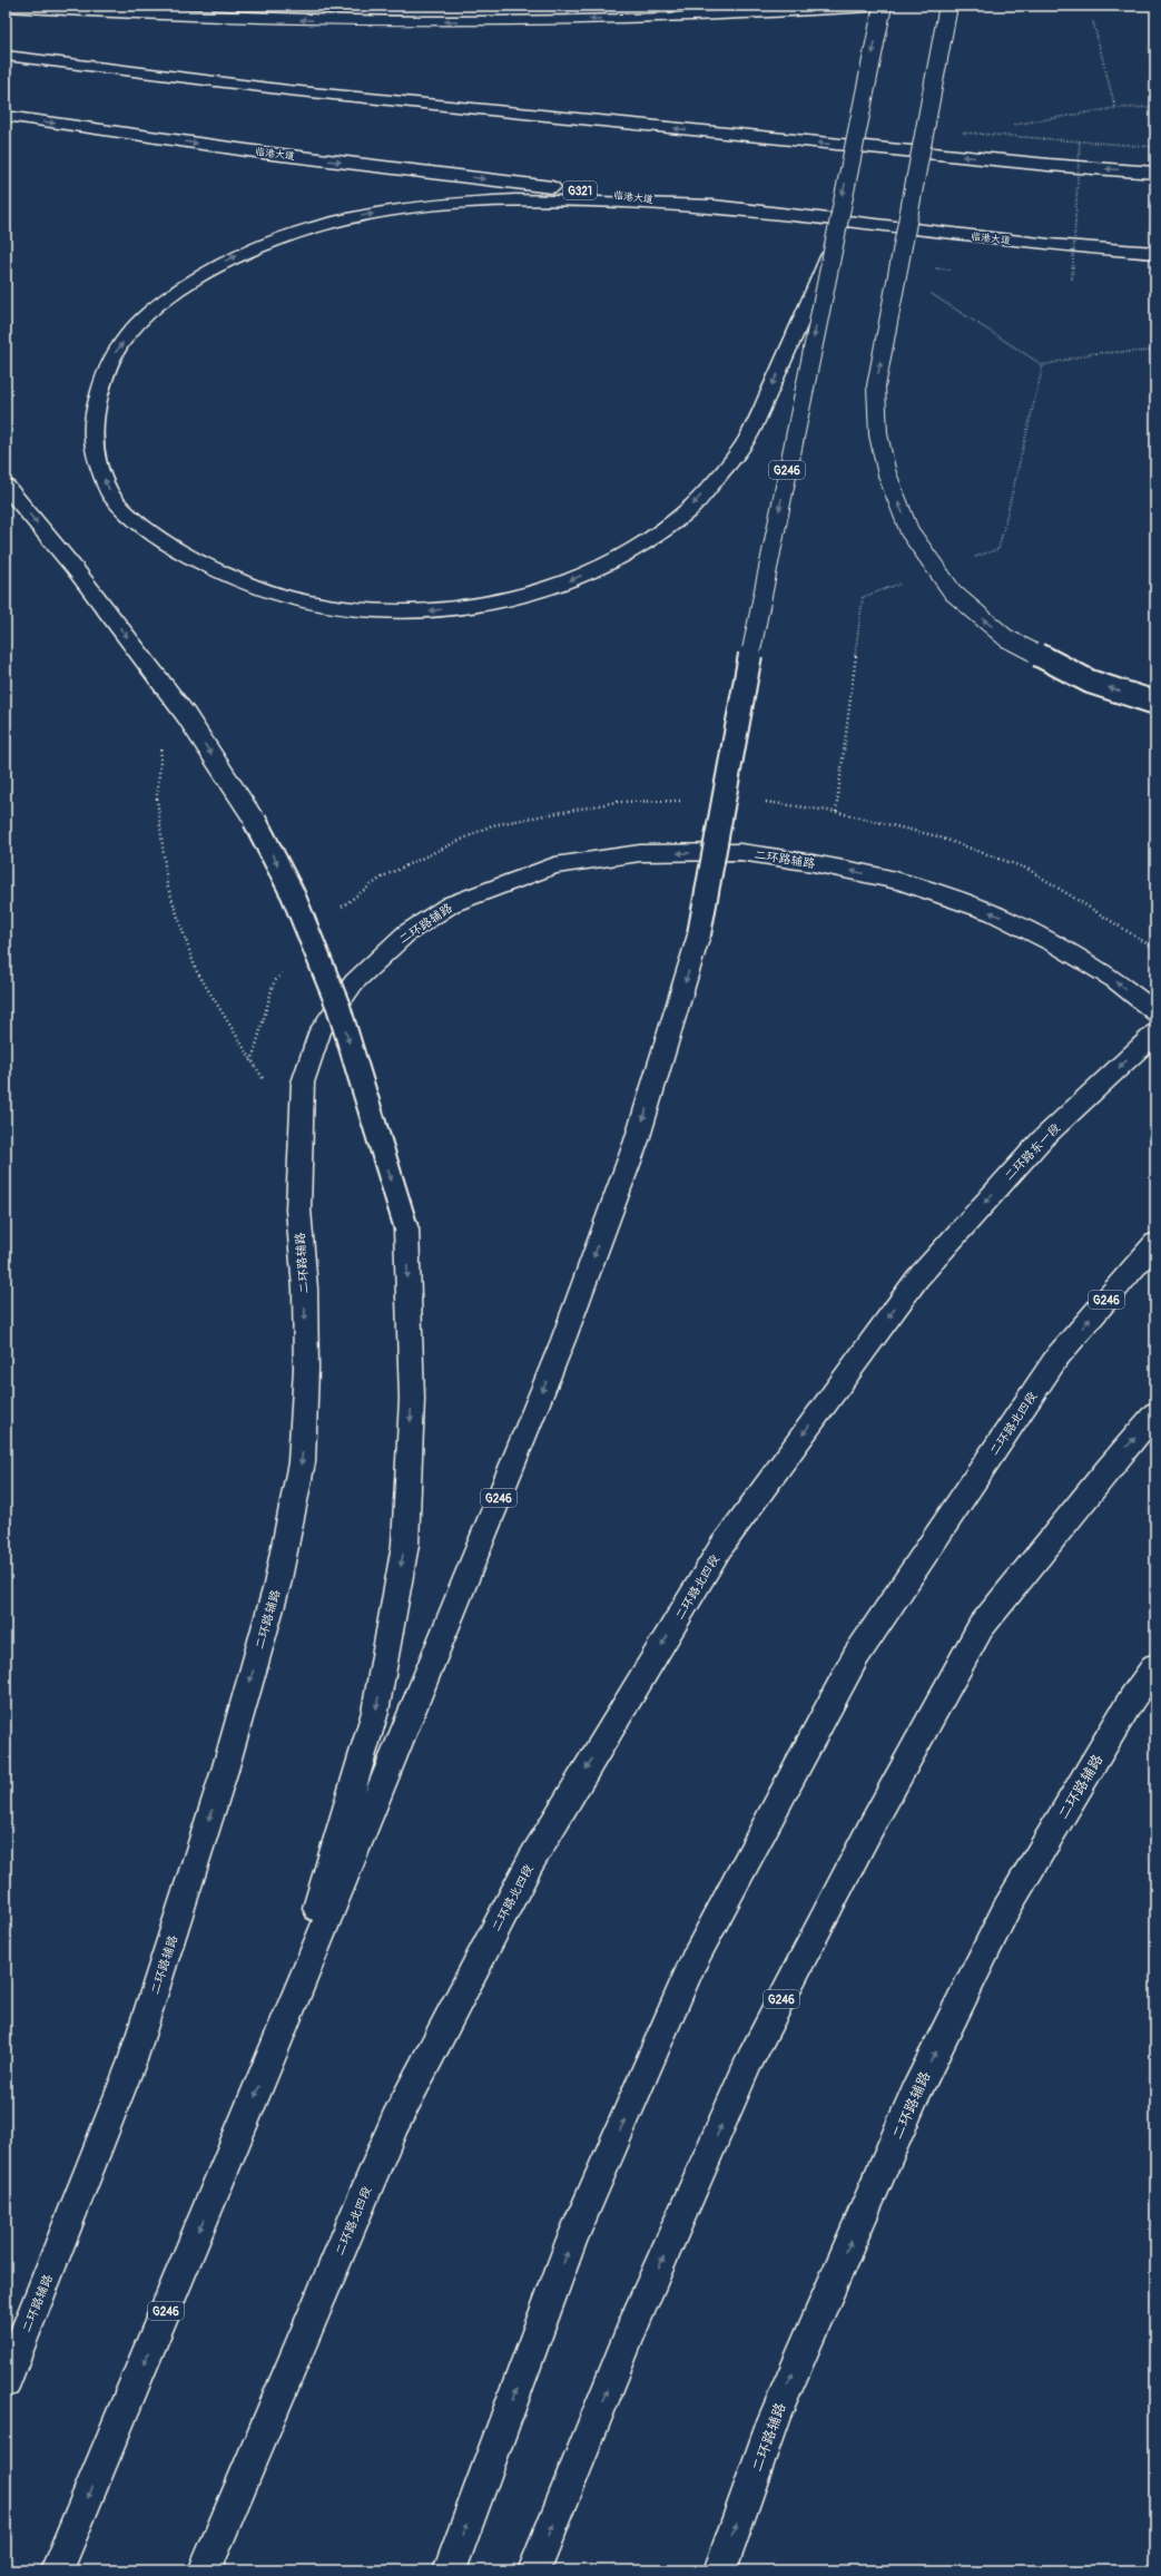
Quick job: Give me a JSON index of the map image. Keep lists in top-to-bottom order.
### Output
{
  "streets": {
    "main road": [
      "临港大道",
      "G321",
      "G246",
      "二环路辅路",
      "二环路东一段",
      "二环路北四段"
    ]
  },
  "crossings": [
    ["二环路东一段", "二环路北四段"]
  ],
  "one_way": ["二环路东一段"]
}
